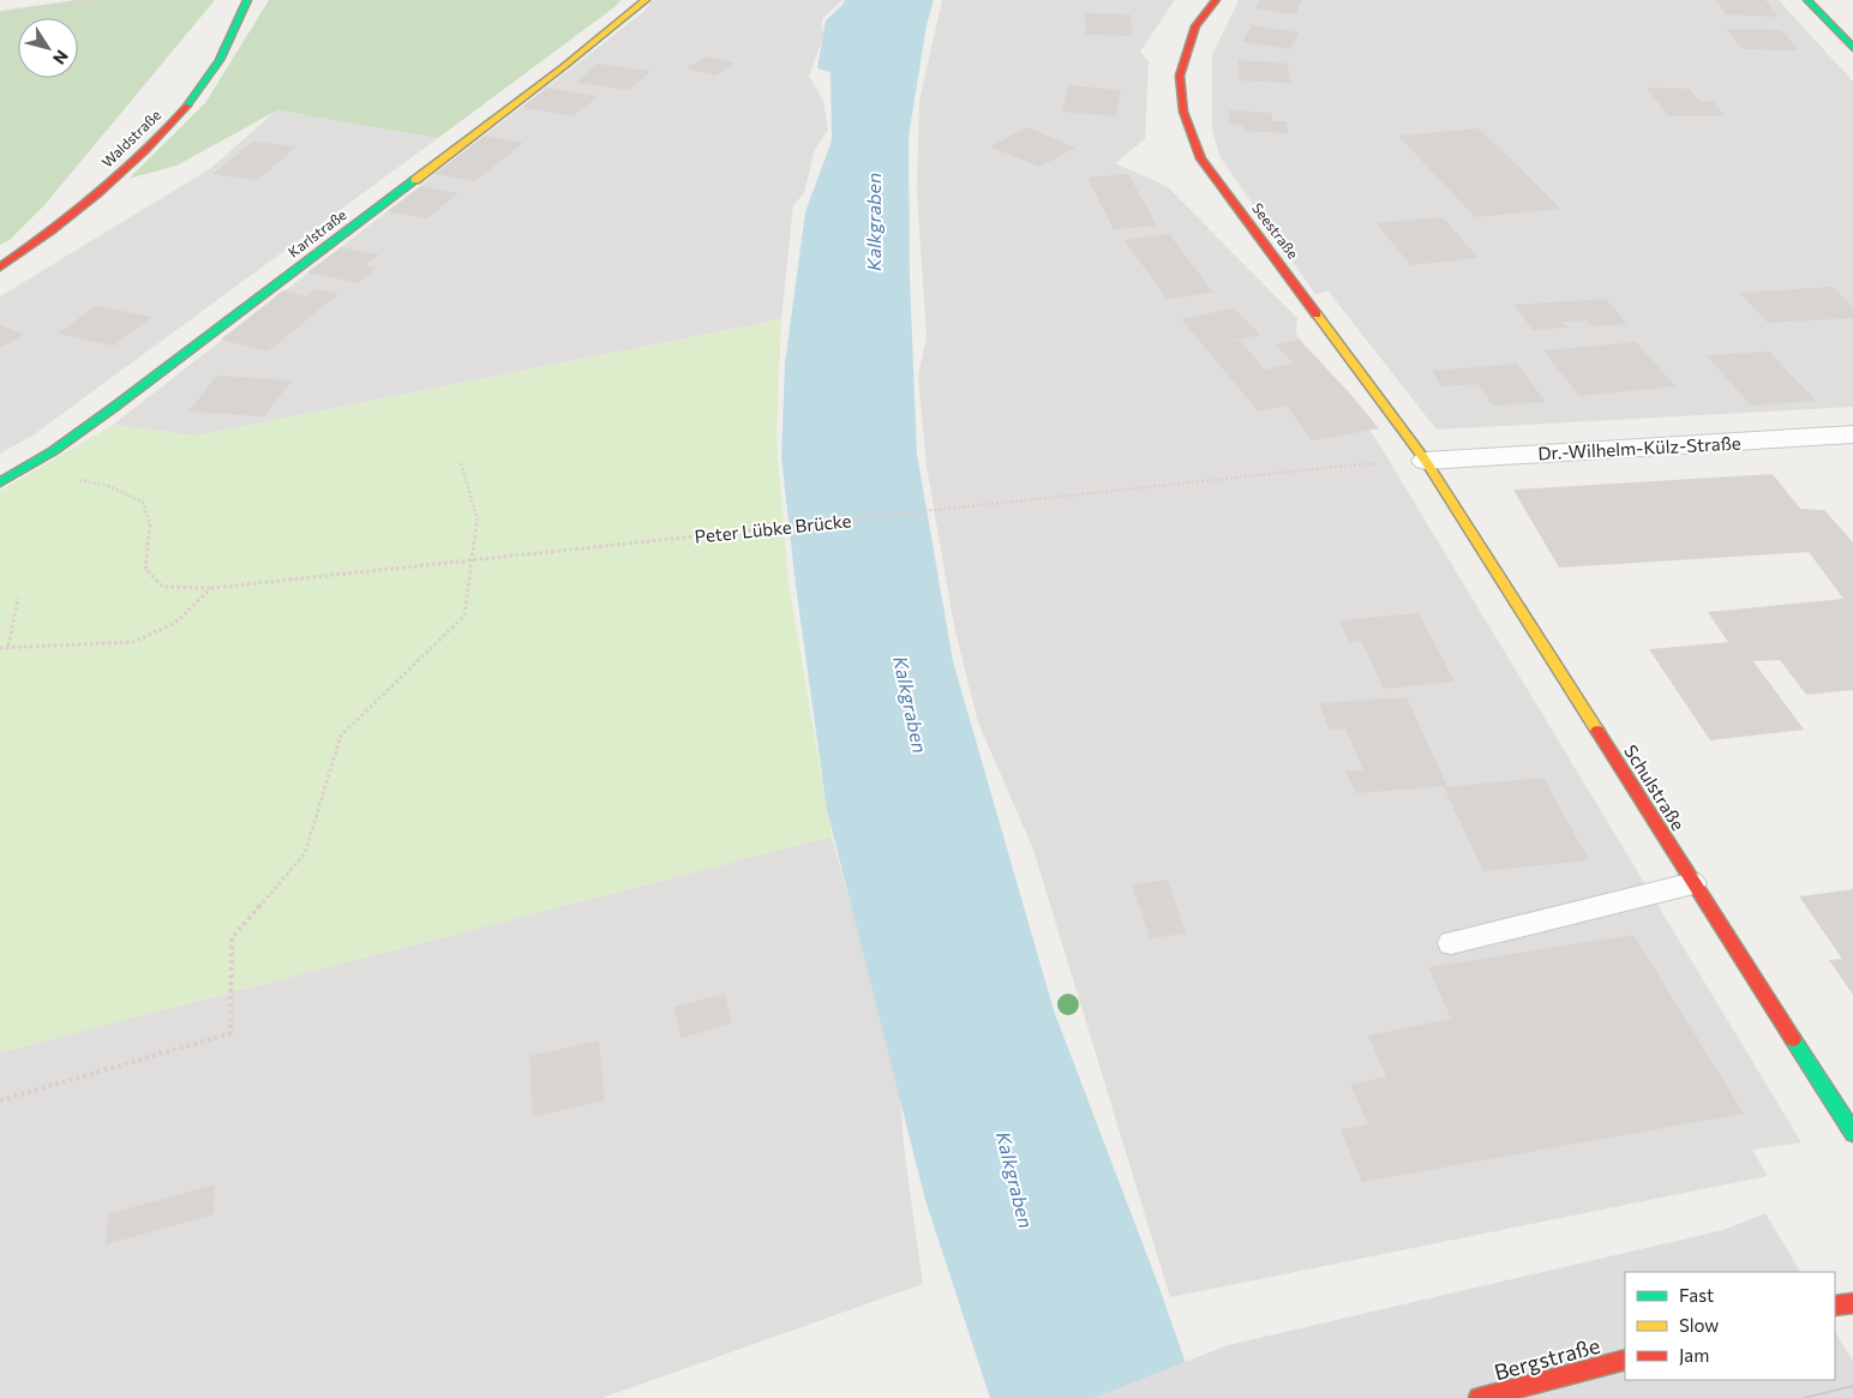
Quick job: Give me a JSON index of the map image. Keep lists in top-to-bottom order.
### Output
{
  "streets": {
    "street": [
      "Waldstraße",
      "Seestraße",
      "Karlstraße",
      "Dr.-Wilhelm-Külz-Straße",
      "Schulstraße",
      "Bergstraße"
    ],
    "path": ["Peter Lübke Brücke"]
  },
  "crossings": [
    ["Seestraße", "Dr.-Wilhelm-Külz-Straße"],
    ["Seestraße", "Schulstraße"],
    ["Karlstraße", "Peter Lübke Brücke"],
    ["Dr.-Wilhelm-Külz-Straße", "Schulstraße"]
  ],
  "water": ["Kalkgraben"],
  "legend": ["Fast", "Slow", "Jam"],
  "north": "bottom right"
}
